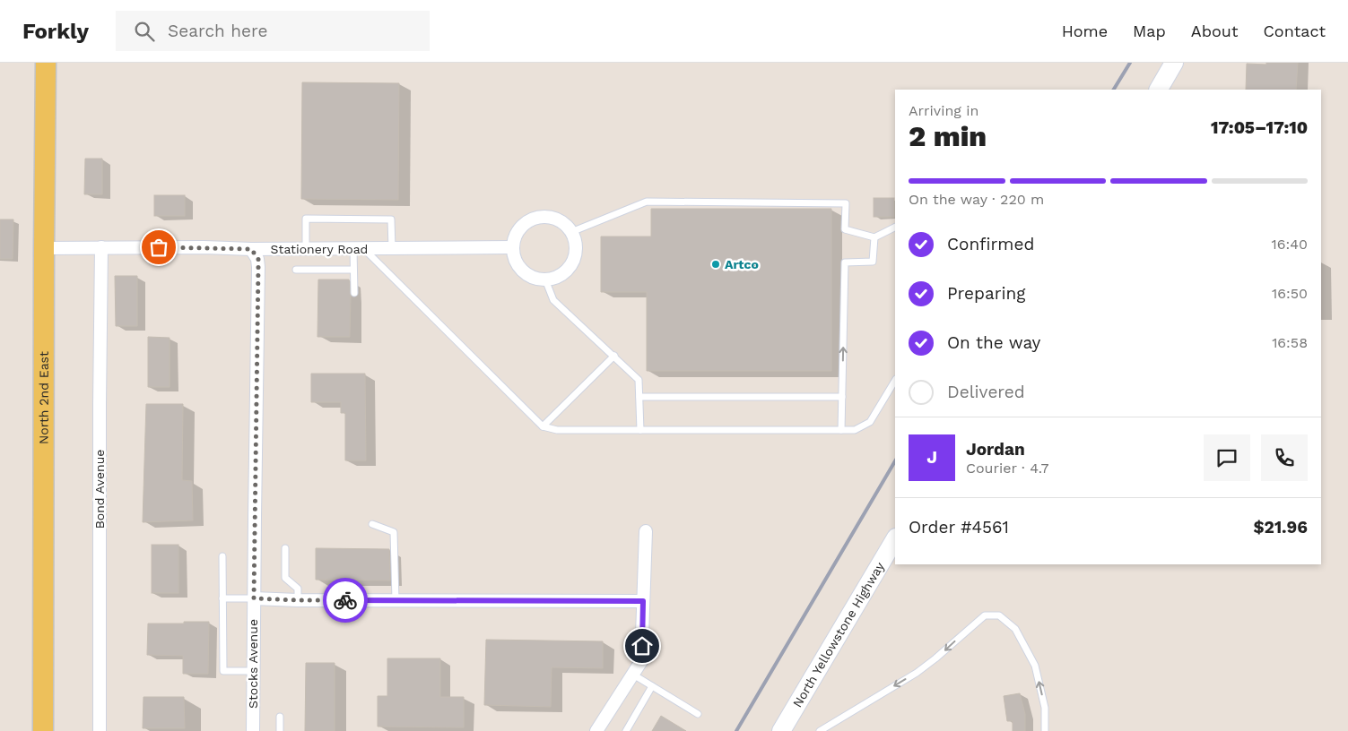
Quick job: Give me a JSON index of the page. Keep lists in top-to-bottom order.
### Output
{
  "streets": {
    "main road": ["North 2nd East", "North Yellowstone Highway"],
    "street": ["Stationery Road", "Bond Avenue", "Stocks Avenue"]
  },
  "crossings": [
    ["Stationery Road", "North 2nd East"],
    ["Stationery Road", "Bond Avenue"],
    ["Stationery Road", "Stocks Avenue"]
  ],
  "places": ["Artco"],
  "page": {
    "header": "Forkly",
    "search": "Search here",
    "nav": [
      "Home",
      "Map",
      "About",
      "Contact"
    ],
    "heading": ["2 min", "Arriving in", "17:05–17:10"],
    "panel": [
      "Jordan",
      "Courier · 4.7",
      "Order #4561",
      "$21.96"
    ],
    "bar": "On the way · 220 m",
    "list": [
      ["Confirmed", "16:40"],
      ["Preparing", "16:50"],
      ["On the way", "16:58"],
      "Delivered"
    ],
    "round": "J"
  }
}
